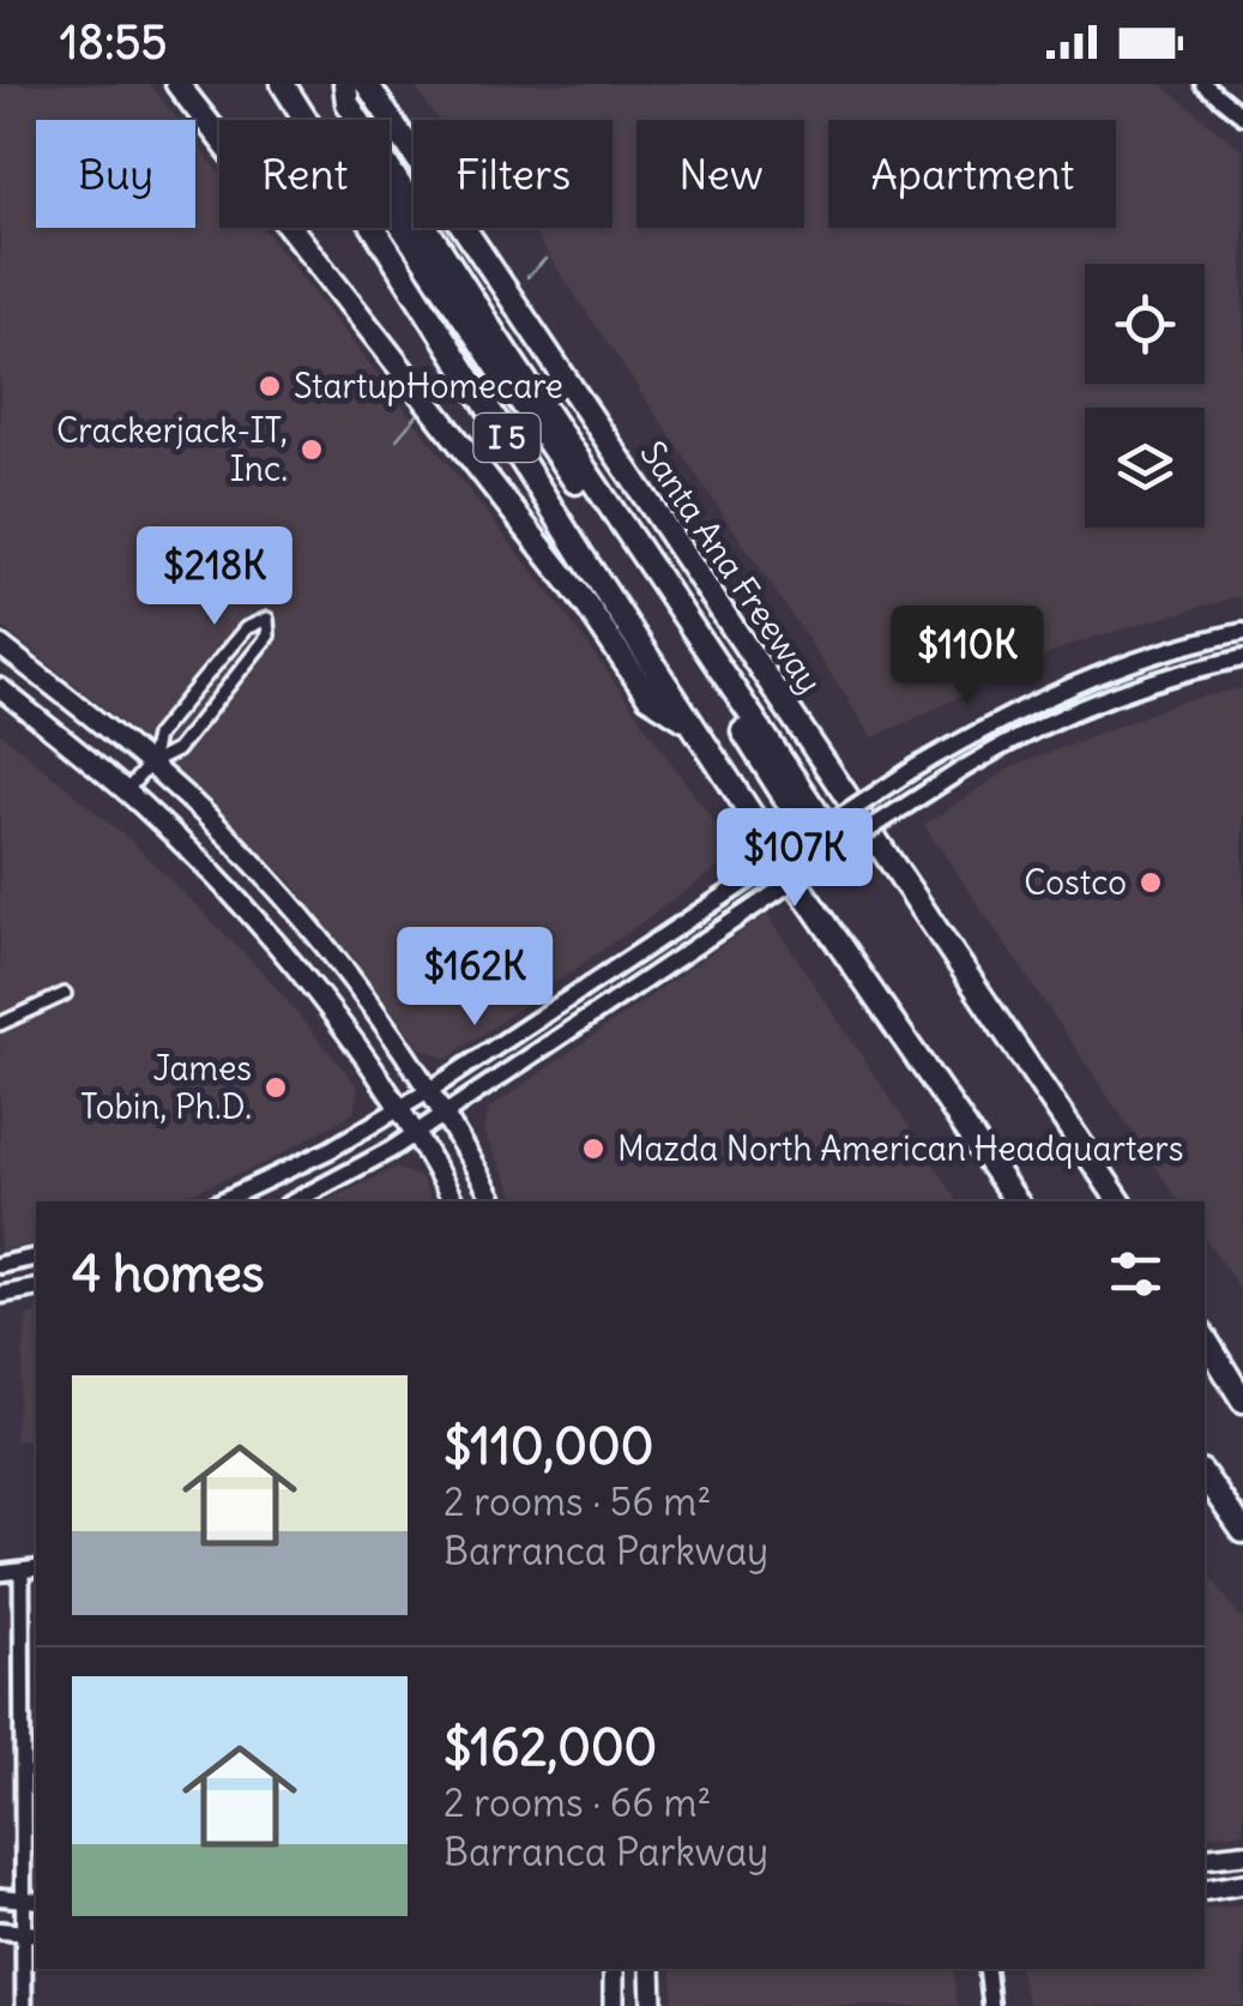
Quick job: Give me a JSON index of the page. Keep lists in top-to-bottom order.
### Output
{
  "streets": {
    "highway": ["I 5", "Santa Ana Freeway"]
  },
  "places": [
    "StartupHomecare",
    "Crackerjack-IT, Inc.",
    "Costco",
    "James Tobin, Ph.D.",
    "Mazda North American Headquarters"
  ],
  "page": {
    "status": "18:55",
    "chip": [
      "Buy",
      "Rent",
      "Filters",
      "New",
      "Apartment"
    ],
    "price": [
      "$218K",
      "$110K",
      "$107K",
      "$162K"
    ],
    "heading": "4 homes",
    "list": [
      {
        "name": "$110,000",
        "note": "2 rooms · 56 m² · Barranca Parkway"
      },
      {
        "name": "$162,000",
        "note": "2 rooms · 66 m² · Barranca Parkway"
      }
    ]
  }
}
